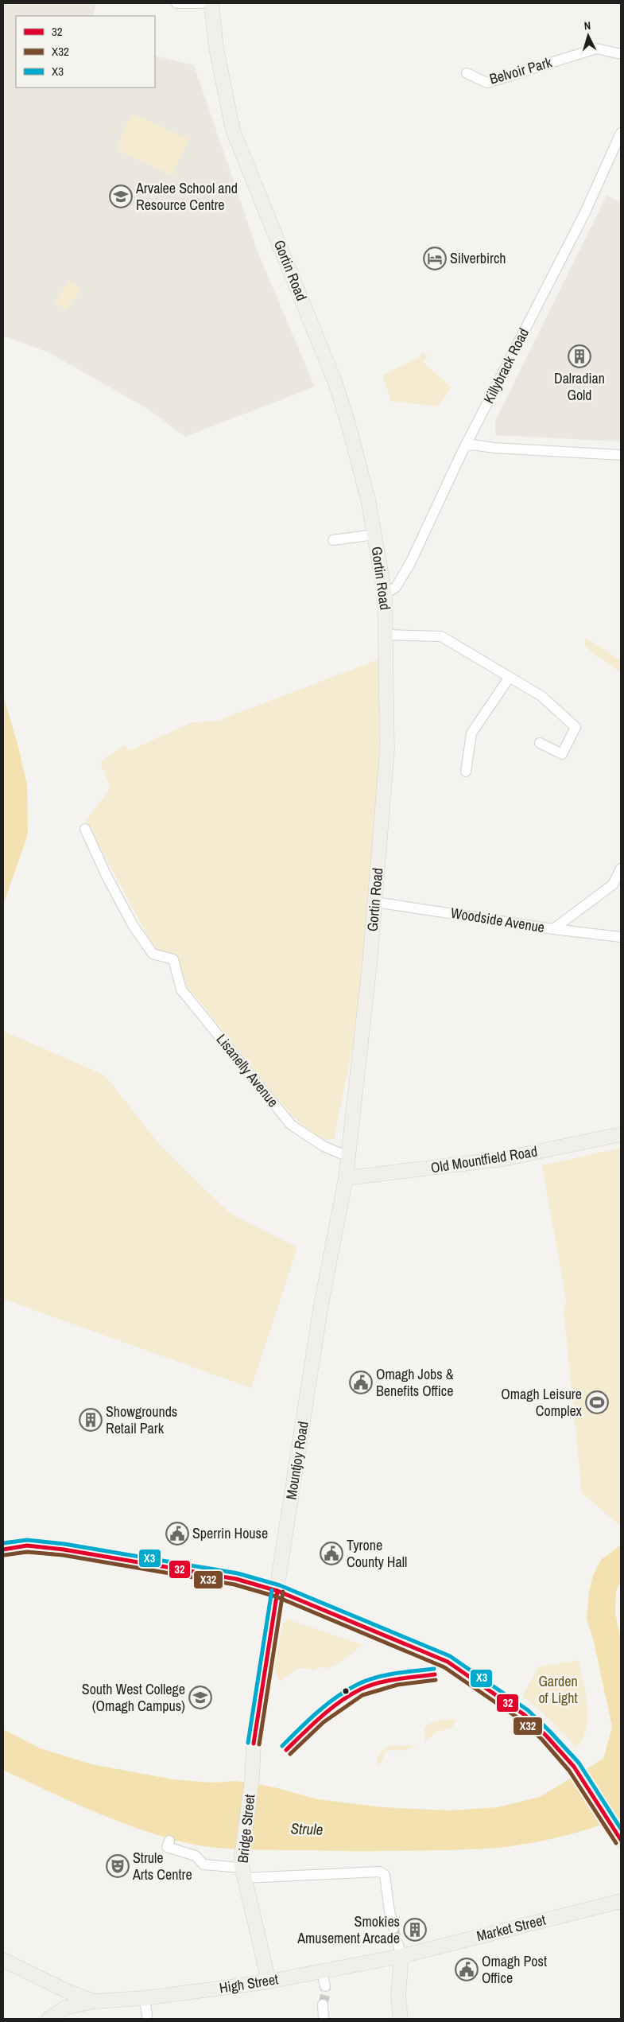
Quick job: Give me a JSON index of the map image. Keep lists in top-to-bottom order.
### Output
{
  "streets": {
    "main road": [
      "Gortin Road",
      "Old Mountfield Road",
      "Mountjoy Road",
      "Bridge Street",
      "Market Street",
      "High Street"
    ],
    "street": [
      "Belvoir Park",
      "Killybrack Road",
      "Woodside Avenue",
      "Lisanelly Avenue"
    ]
  },
  "crossings": [
    ["Gortin Road", "Killybrack Road"],
    ["Gortin Road", "Woodside Avenue"],
    ["Gortin Road", "Lisanelly Avenue"],
    ["Gortin Road", "Old Mountfield Road"],
    ["Gortin Road", "Mountjoy Road"],
    ["Old Mountfield Road", "Mountjoy Road"],
    ["Mountjoy Road", "Bridge Street"],
    ["Bridge Street", "High Street"],
    ["Market Street", "High Street"]
  ],
  "water": ["Strule"],
  "parks": ["Garden of Light"],
  "places": {
    "school or university": ["Arvalee School and Resource Centre", "South West College (Omagh Campus)"],
    "hotel": ["Silverbirch"],
    "building": ["Dalradian Gold", "Showgrounds Retail Park", "Smokies Amusement Arcade"],
    "public building": [
      "Omagh Jobs & Benefits Office",
      "Sperrin House",
      "Tyrone County Hall",
      "Omagh Post Office"
    ],
    "sports": ["Omagh Leisure Complex"],
    "theatre": ["Strule Arts Centre"]
  },
  "lines": ["transit line X3", "transit line 32", "transit line X32"],
  "legend": ["32", "X32", "X3"],
  "north": "top"
}
